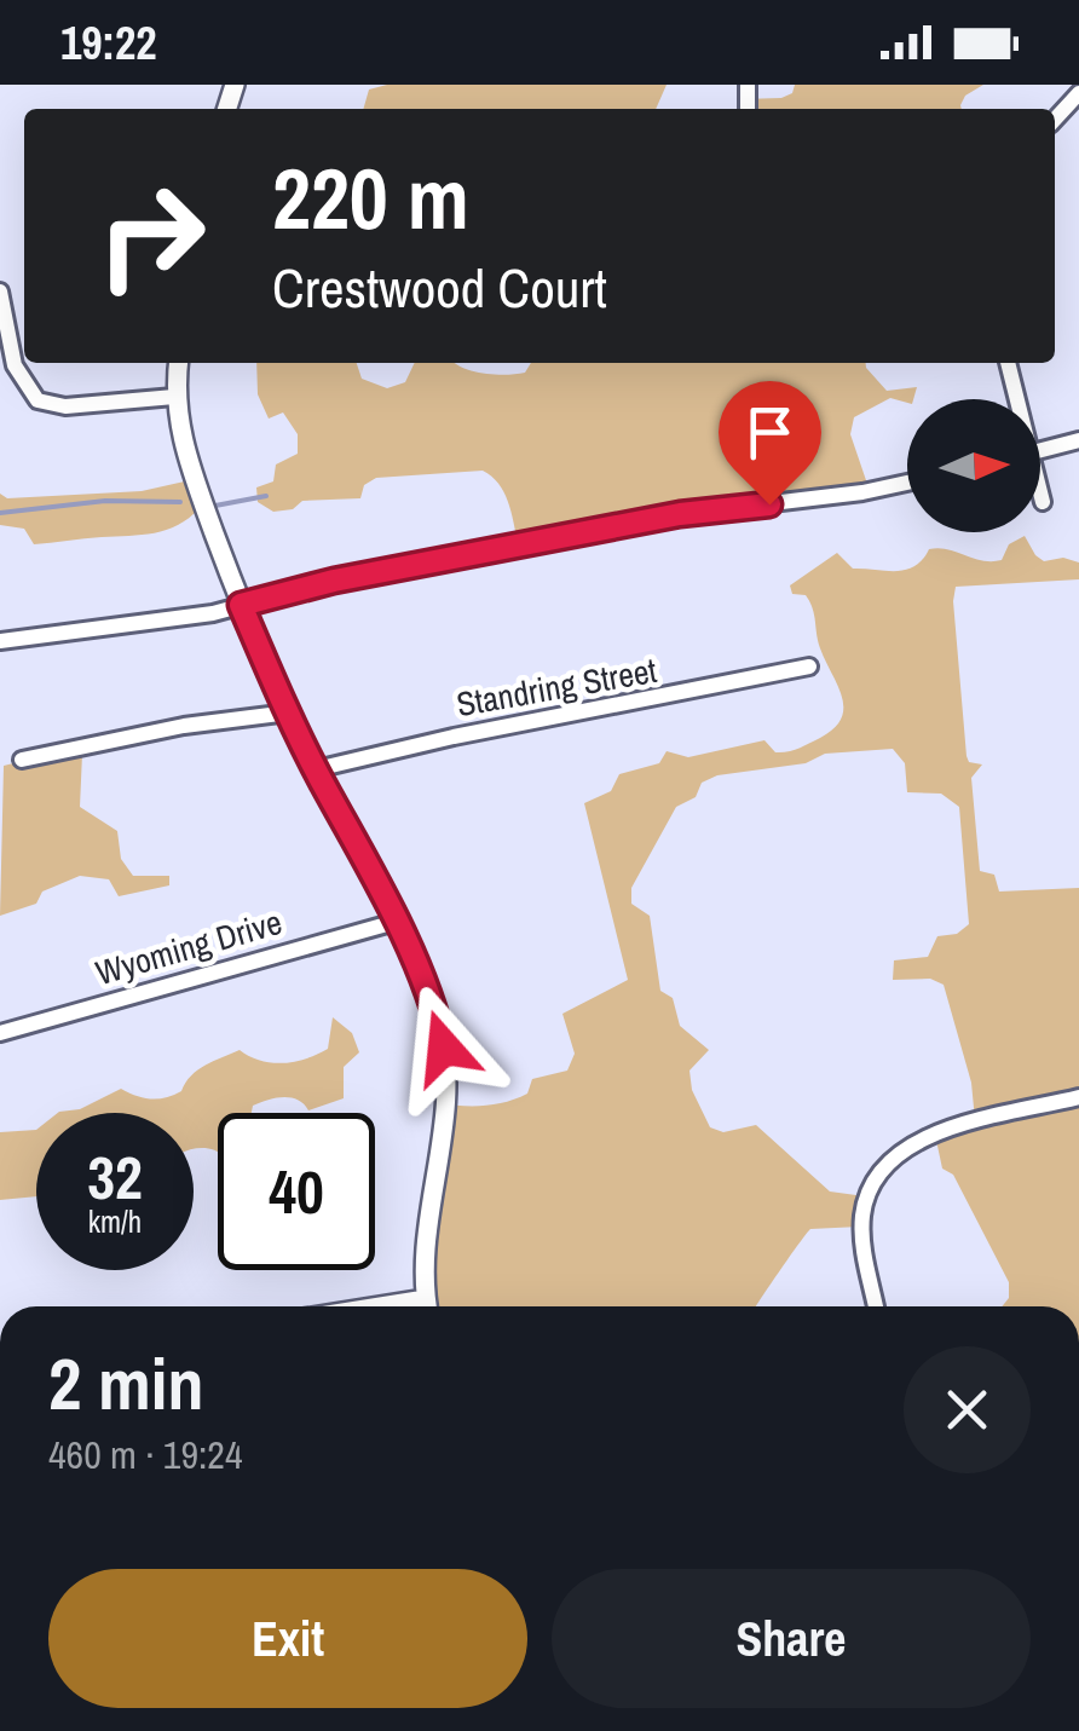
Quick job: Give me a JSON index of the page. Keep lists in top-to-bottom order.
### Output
{
  "streets": {
    "street": ["Standring Street", "Wyoming Drive"]
  },
  "north": "right",
  "page": {
    "status": "19:22",
    "turn": ["220 m", "Crestwood Court"],
    "speed": "32 km/h",
    "limit": "40",
    "heading": ["2 min", "460 m · 19:24"],
    "buttons": ["Exit", "Share"]
  }
}
